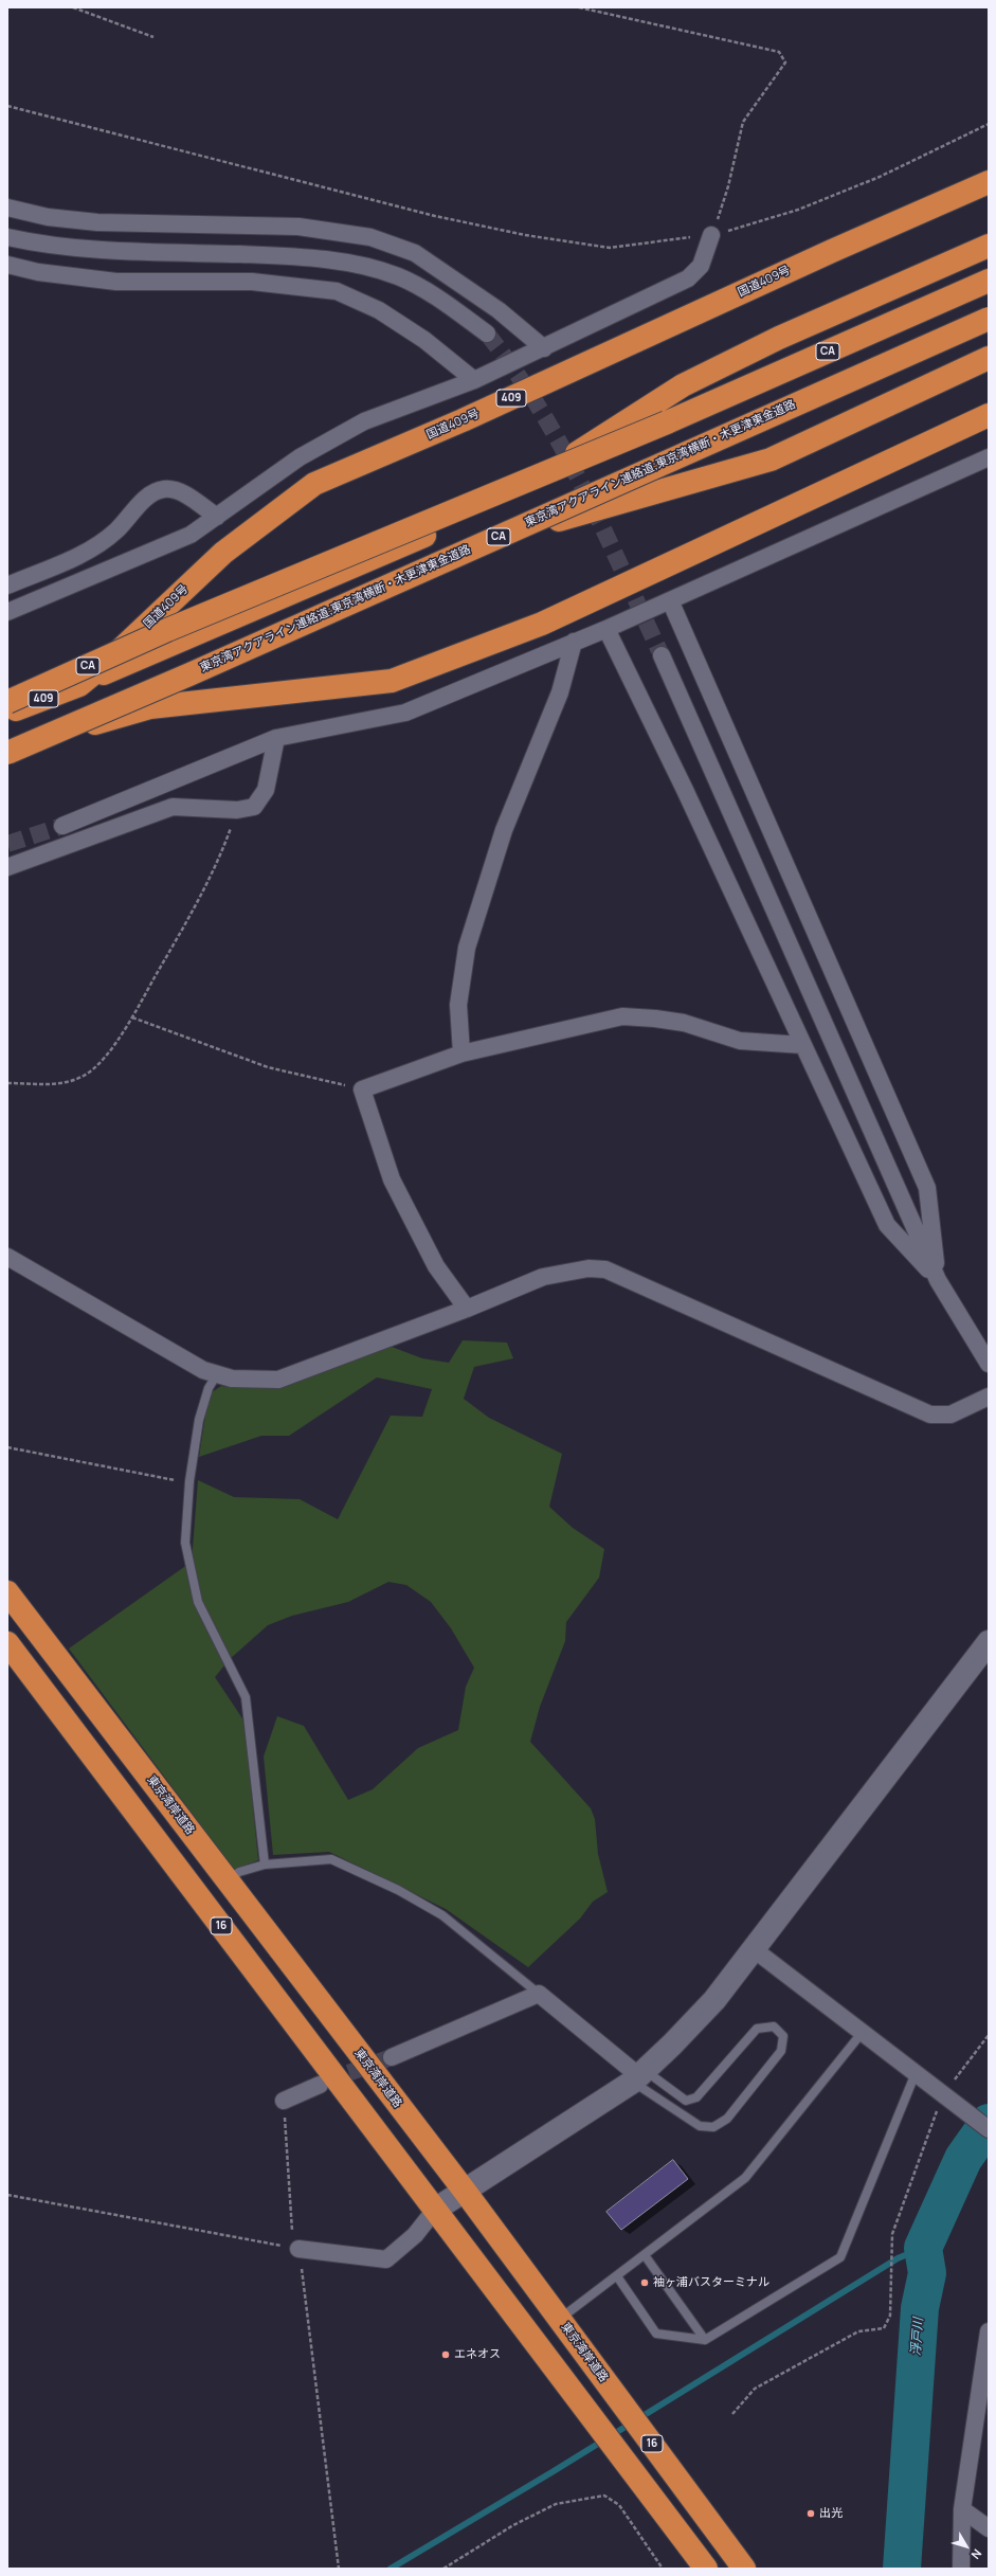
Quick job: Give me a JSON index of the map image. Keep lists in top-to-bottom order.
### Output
{
  "streets": {
    "highway": [
      "国道409号",
      "CA",
      "409",
      "東京湾アクアライン連絡道;東京湾横断・木更津東金道路",
      "東京湾岸道路",
      "16"
    ]
  },
  "water": ["浮戸川"],
  "places": ["袖ヶ浦バスターミナル", "エネオス", "出光"],
  "north": "bottom right"
}
